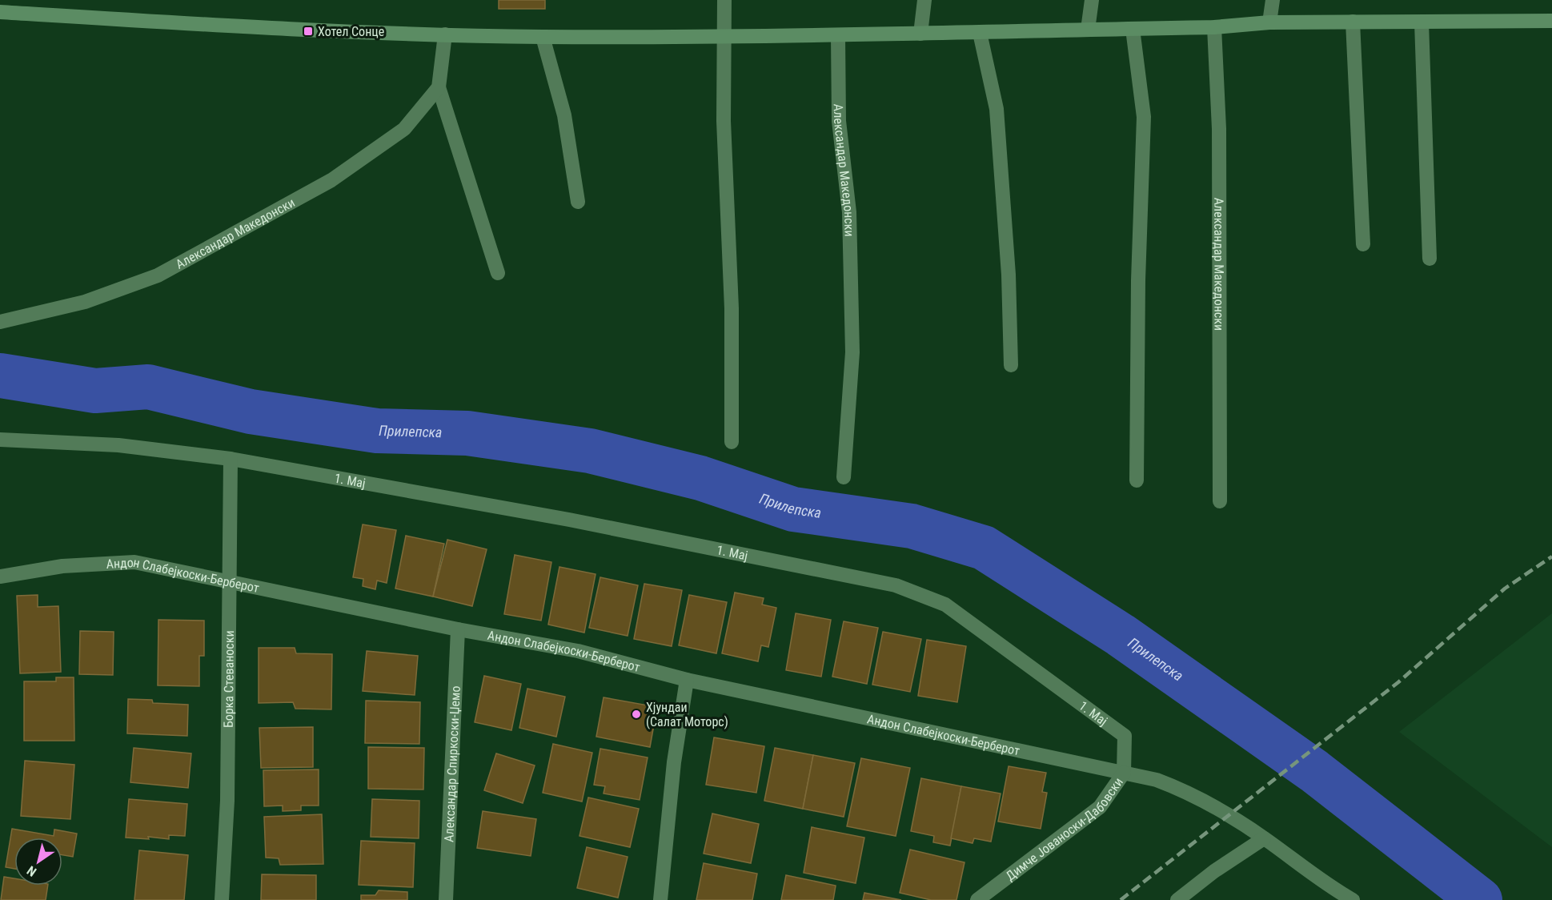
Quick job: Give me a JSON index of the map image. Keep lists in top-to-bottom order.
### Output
{
  "streets": {
    "street": [
      "Александар Македонски",
      "1. Мај",
      "Андон Слабејкоски-Берберот",
      "Борка Стеваноски",
      "Александар Спиркоски-Џемо",
      "Димче Јованоски-Дабовски"
    ]
  },
  "crossings": [
    ["1. Мај", "Андон Слабејкоски-Берберот"],
    ["1. Мај", "Борка Стеваноски"],
    ["1. Мај", "Димче Јованоски-Дабовски"],
    ["Андон Слабејкоски-Берберот", "Борка Стеваноски"],
    ["Андон Слабејкоски-Берберот", "Александар Спиркоски-Џемо"],
    ["Андон Слабејкоски-Берберот", "Димче Јованоски-Дабовски"]
  ],
  "water": ["Прилепска"],
  "places": {
    "transit": ["Хотел Сонце"],
    "other": ["Хјундаи (Салат Моторс)"]
  },
  "north": "bottom left"
}
